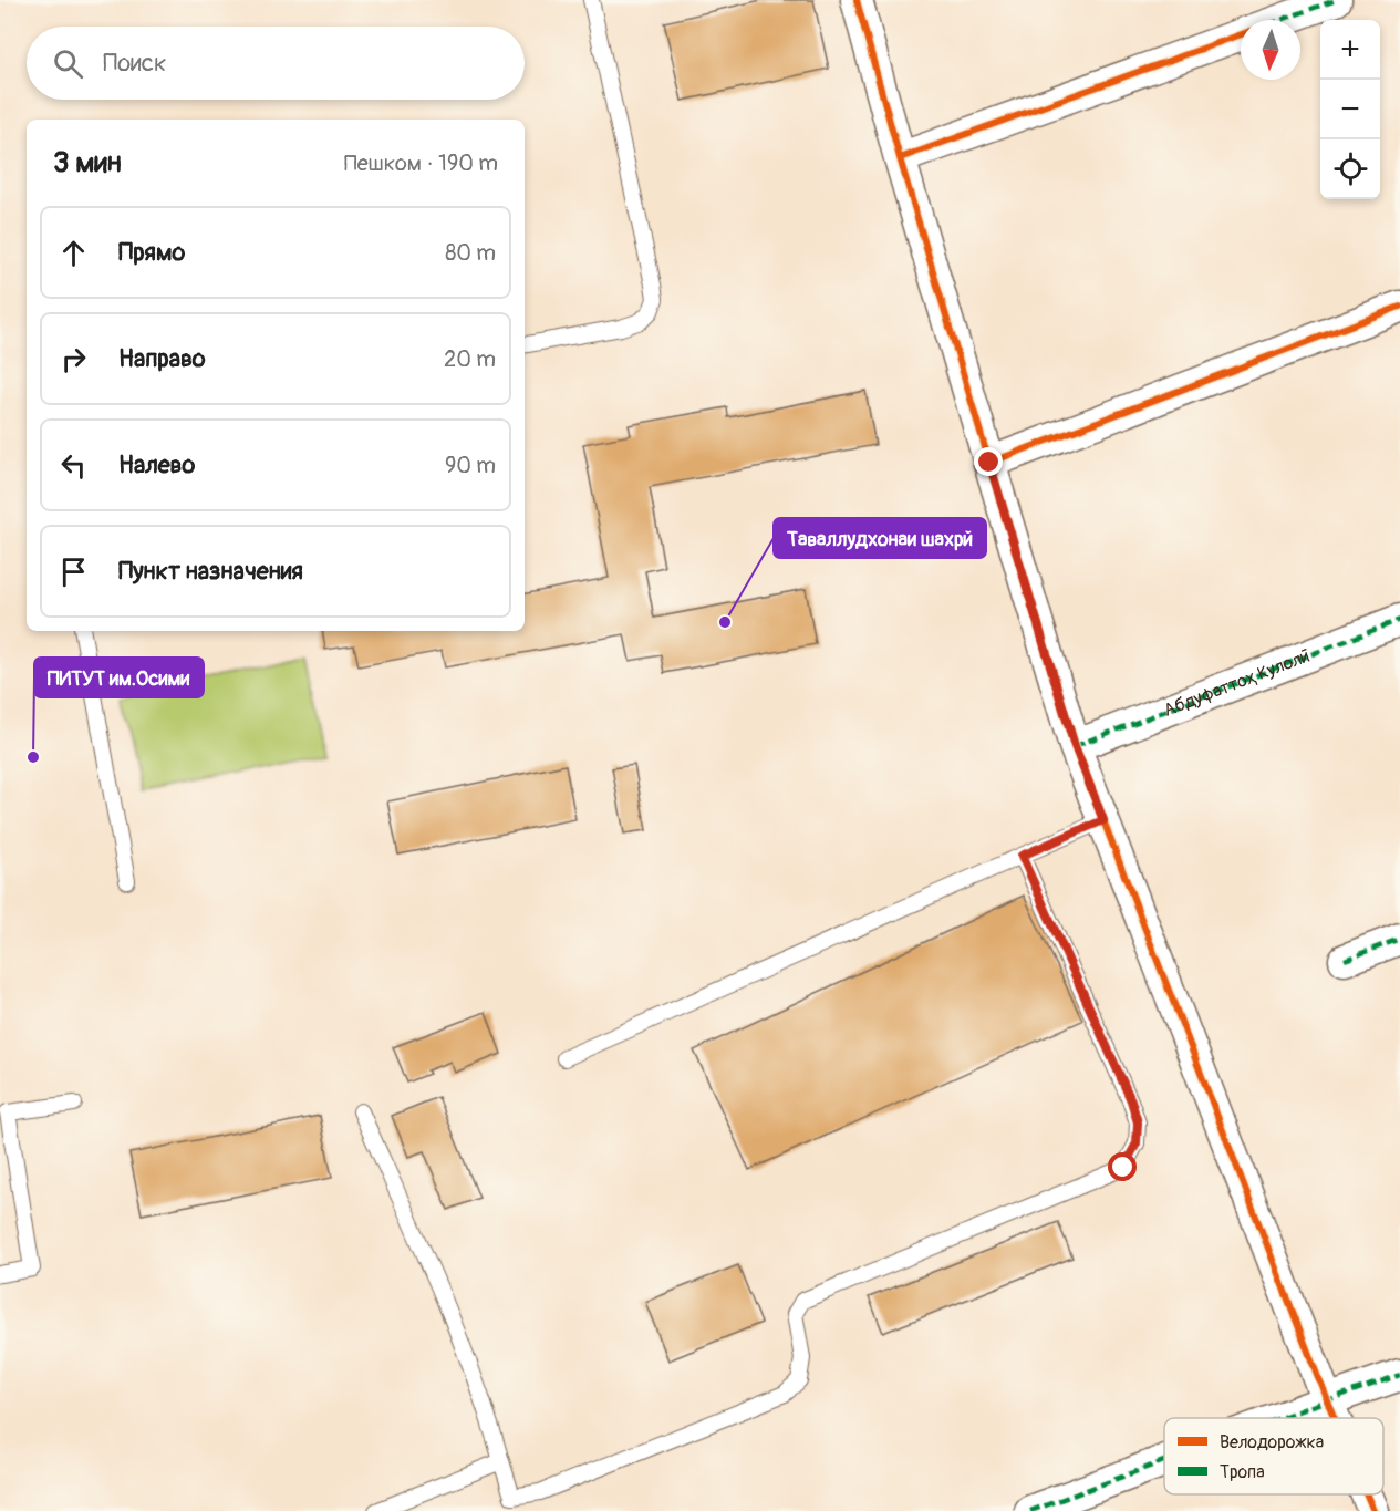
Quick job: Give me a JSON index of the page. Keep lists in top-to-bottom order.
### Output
{
  "streets": {
    "street": ["Абдуфаттоҳ Кулолӣ"]
  },
  "places": ["Таваллудхонаи шахрй", "ПИТУТ им.Осими"],
  "legend": ["Велодорожка", "Тропа"],
  "north": "bottom",
  "page": {
    "map_buttons": ["+", "−"],
    "search": "Поиск",
    "heading": ["3 мин", "Пешком · 190 m"],
    "list": [
      ["Прямо", "80 m"],
      ["Направо", "20 m"],
      ["Налево", "90 m"],
      "Пункт назначения"
    ]
  }
}
